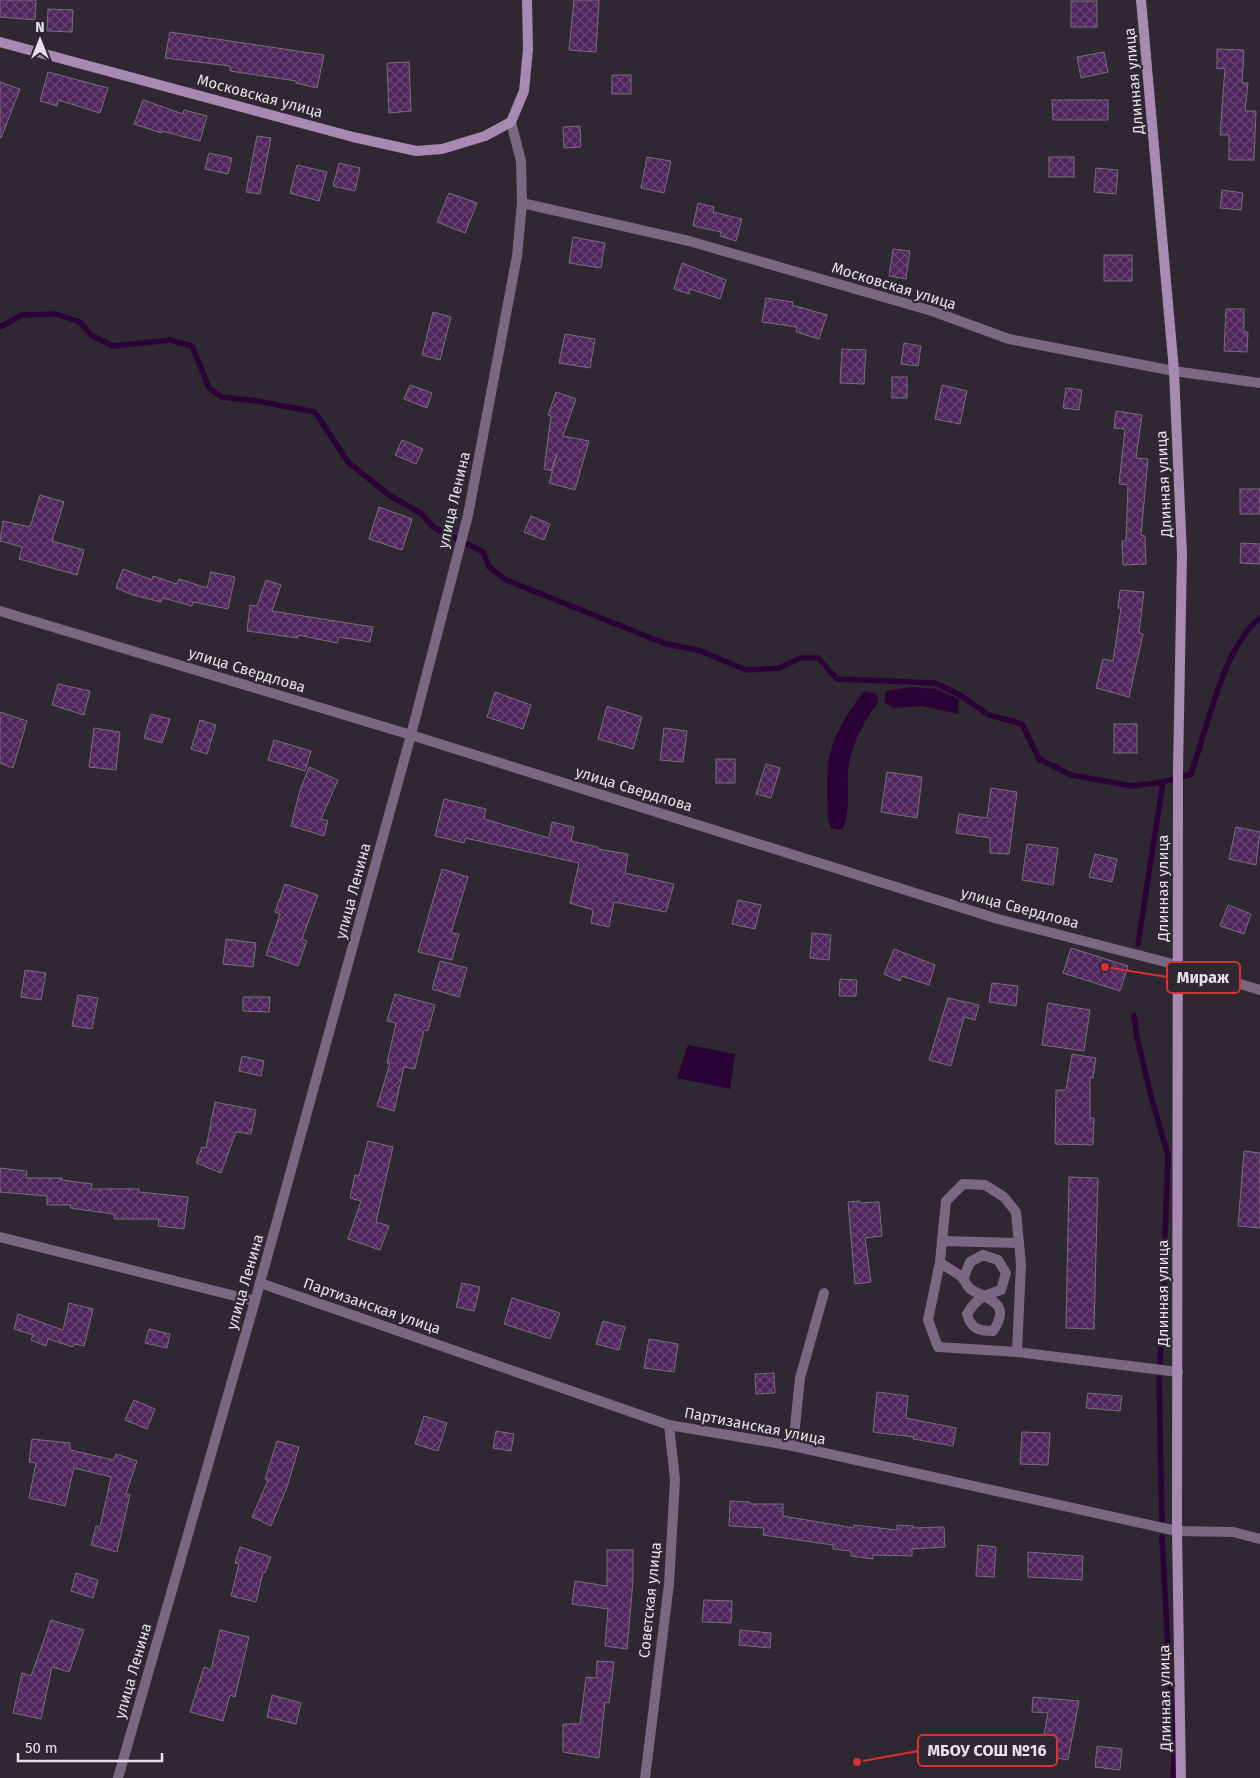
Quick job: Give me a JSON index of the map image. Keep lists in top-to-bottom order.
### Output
{
  "streets": {
    "main road": ["Длинная улица", "Московская улица"],
    "street": [
      "улица Ленина",
      "улица Свердлова",
      "Партизанская улица",
      "Советская улица"
    ]
  },
  "crossings": [
    ["Длинная улица", "Московская улица"],
    ["Длинная улица", "улица Свердлова"],
    ["Длинная улица", "Партизанская улица"],
    ["Московская улица", "улица Ленина"],
    ["улица Ленина", "улица Свердлова"],
    ["улица Ленина", "Партизанская улица"],
    ["Партизанская улица", "Советская улица"]
  ],
  "places": ["Мираж", "МБОУ СОШ №16"],
  "scale_bar": "50 m",
  "north": "top"
}
